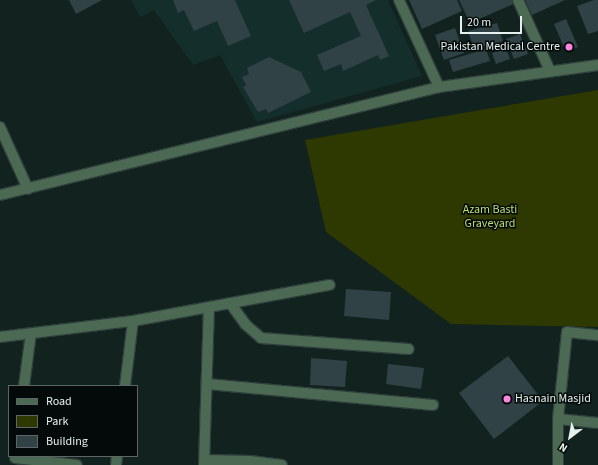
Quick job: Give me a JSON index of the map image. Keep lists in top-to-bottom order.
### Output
{
  "parks": ["Azam Basti Graveyard"],
  "places": ["Pakistan Medical Centre", "Hasnain Masjid"],
  "legend": ["Road", "Park", "Building"],
  "scale_bar": "20 m",
  "north": "bottom left"
}
